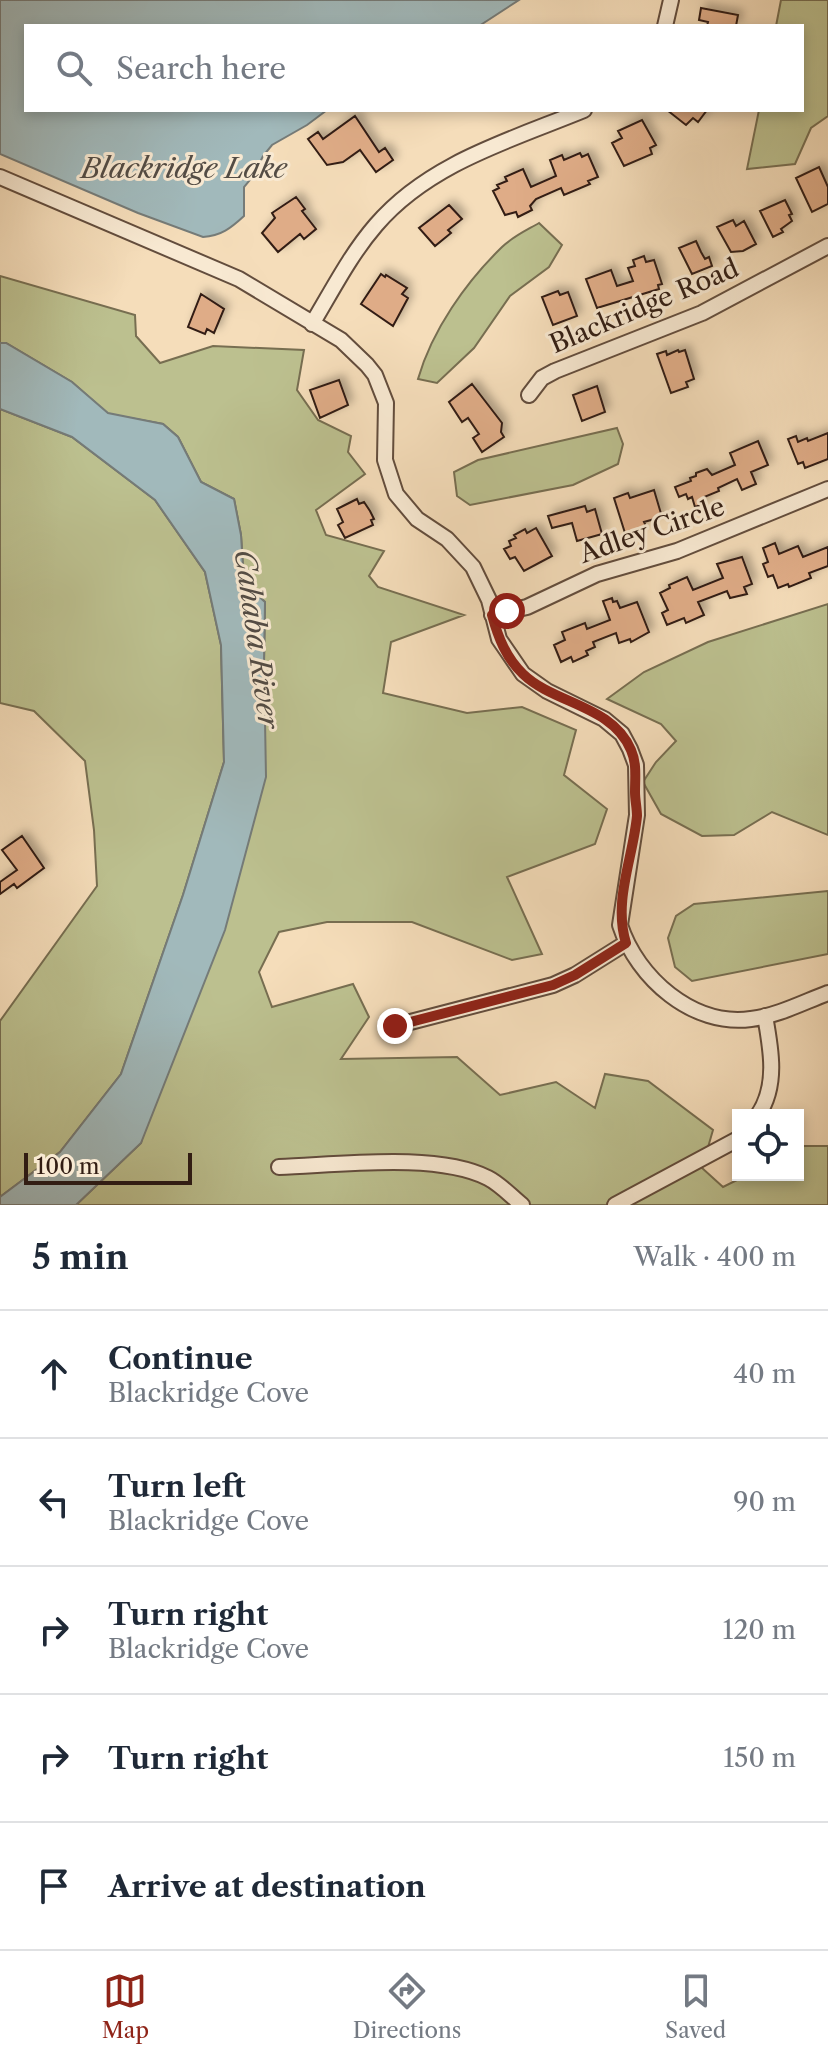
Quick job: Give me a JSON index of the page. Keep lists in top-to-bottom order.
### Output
{
  "streets": {
    "street": ["Blackridge Road", "Adley Circle"]
  },
  "water": ["Blackridge Lake", "Cahaba River"],
  "scale_bar": "100 m",
  "page": {
    "search": "Search here",
    "scale": "100 m",
    "heading": ["5 min", "Walk · 400 m"],
    "list": [
      ["Continue", "Blackridge Cove", "40 m"],
      ["Turn left", "Blackridge Cove", "90 m"],
      ["Turn right", "Blackridge Cove", "120 m"],
      ["Turn right", "150 m"],
      "Arrive at destination"
    ],
    "nav": ["Map", "Directions", "Saved"]
  }
}
